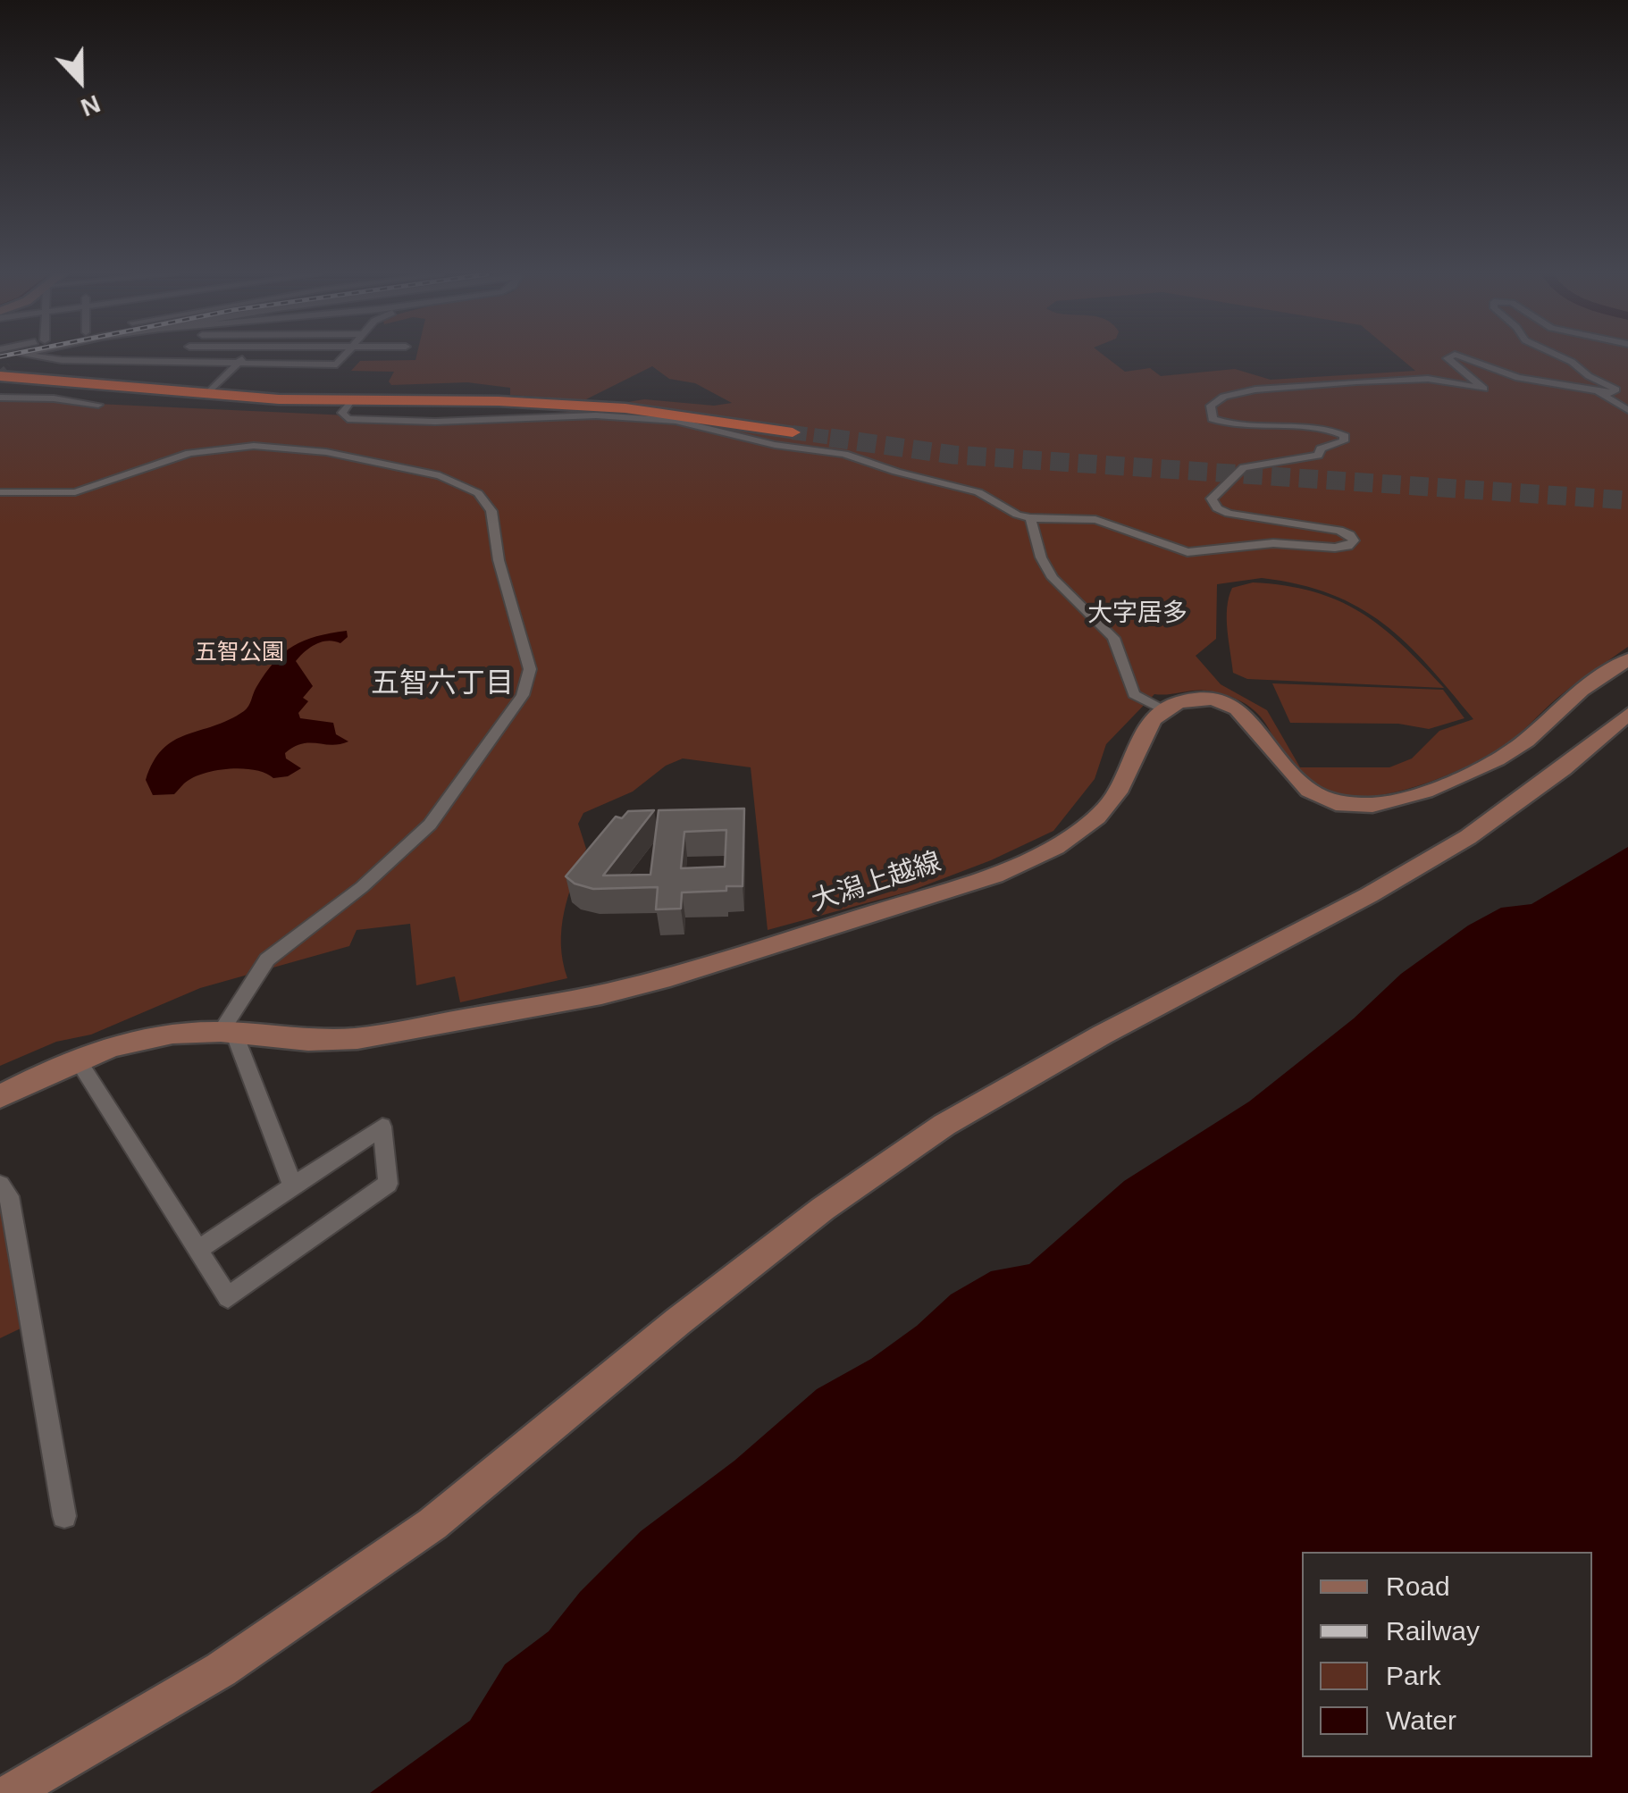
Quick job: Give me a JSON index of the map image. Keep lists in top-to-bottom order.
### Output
{
  "streets": {
    "main road": ["大潟上越線"]
  },
  "districts": ["大字居多", "五智六丁目"],
  "parks": ["五智公園"],
  "legend": [
    "Road",
    "Railway",
    "Park",
    "Water"
  ],
  "north": "bottom"
}
